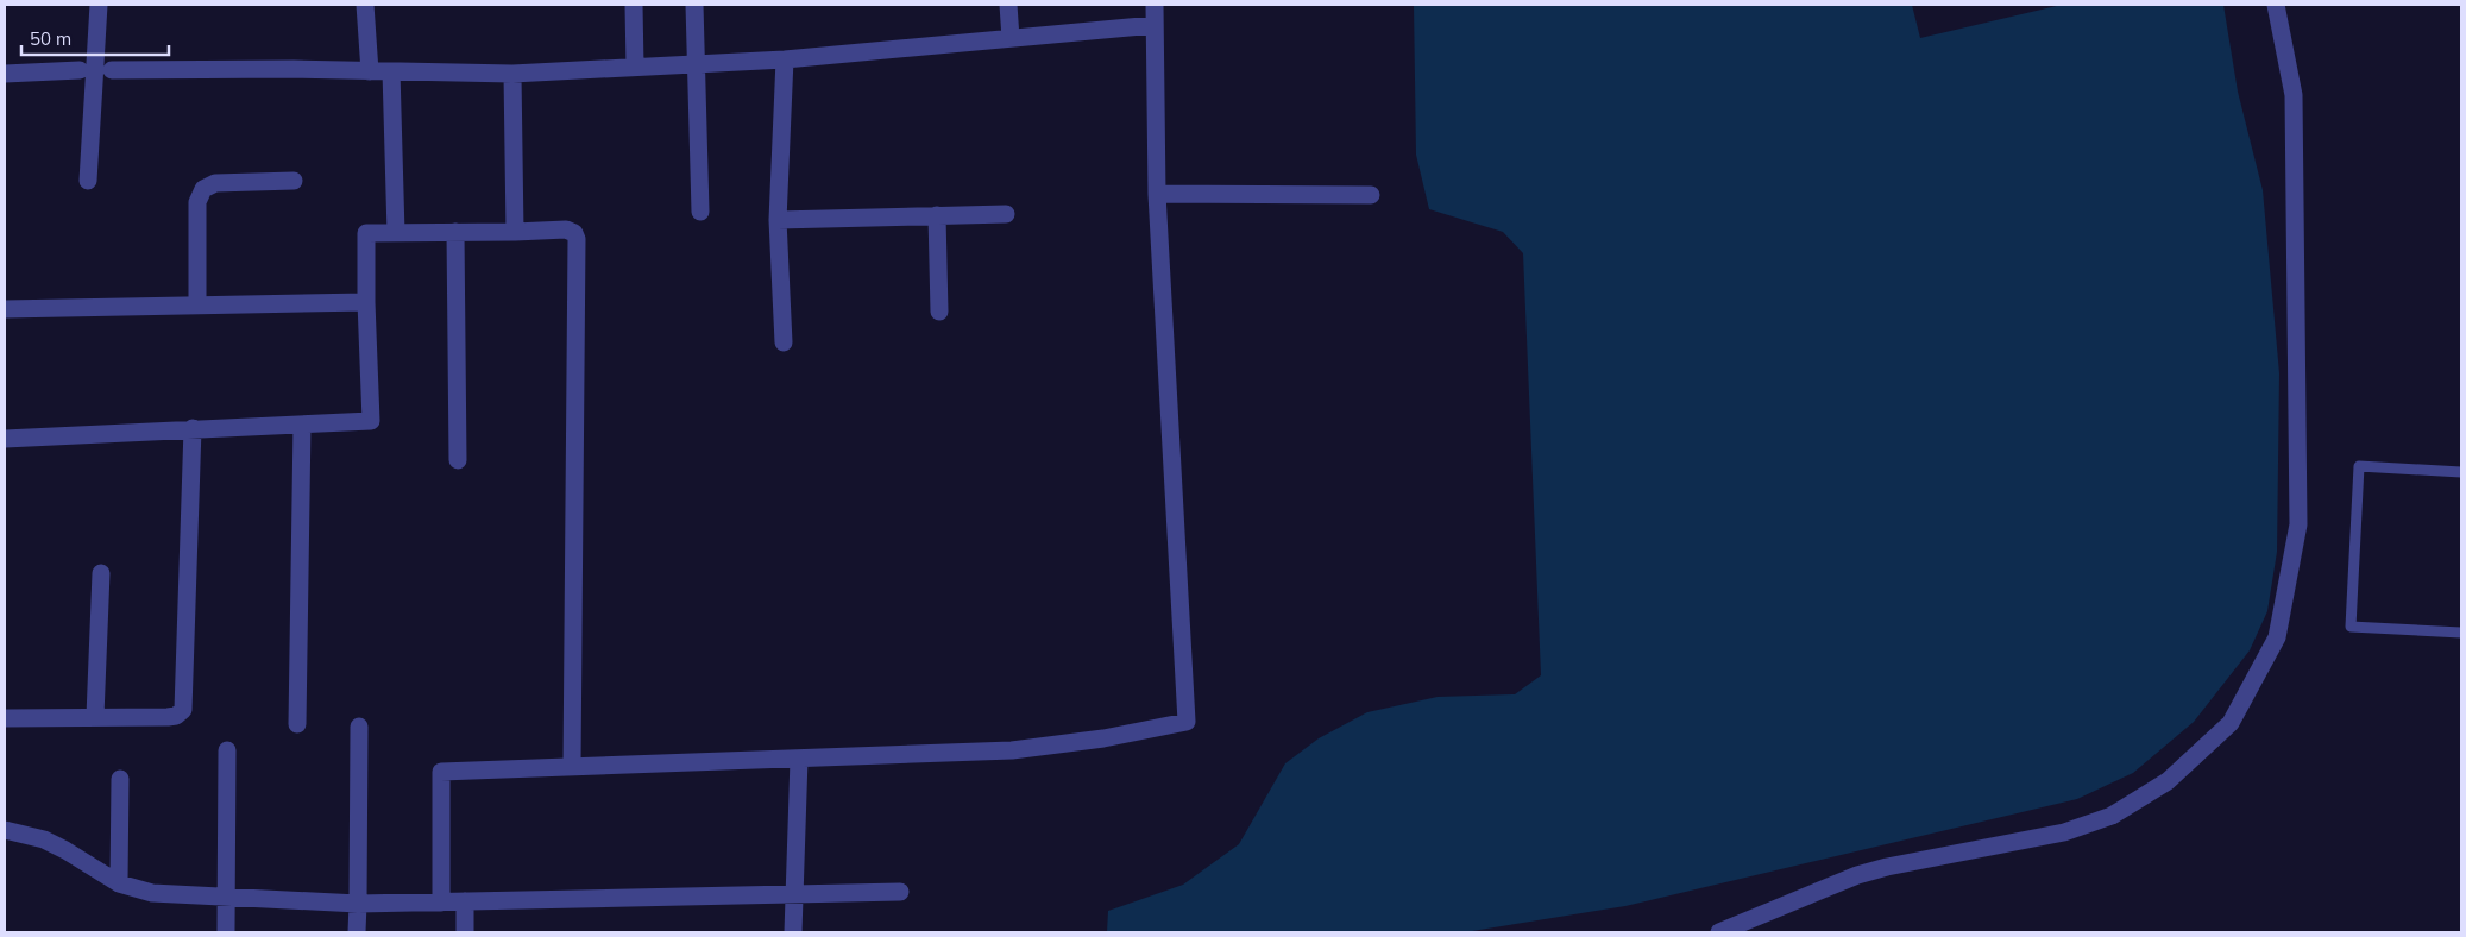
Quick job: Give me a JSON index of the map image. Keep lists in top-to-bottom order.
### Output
{
  "scale_bar": "50 m"
}
